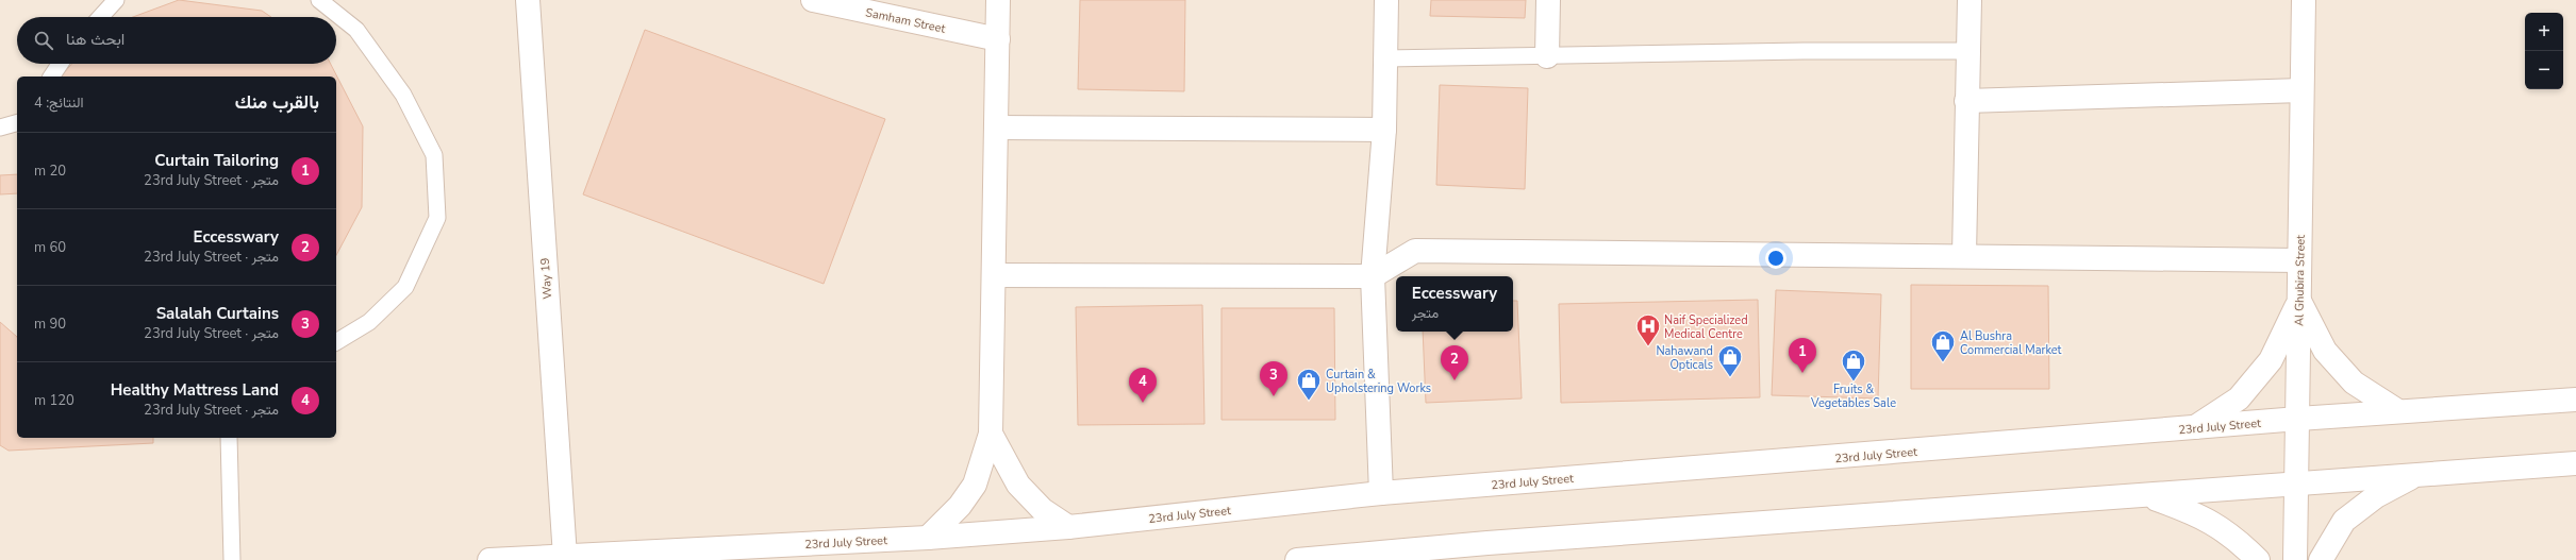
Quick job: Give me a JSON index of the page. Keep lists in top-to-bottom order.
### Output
{
  "streets": {
    "street": [
      "Samham Street",
      "Way 19",
      "Al Ghubira Street",
      "23rd July Street"
    ]
  },
  "crossings": [
    ["Way 19", "23rd July Street"],
    ["Al Ghubira Street", "23rd July Street"]
  ],
  "places": {
    "hospital": ["Naif Specialized Medical Centre"],
    "shop": [
      "Al Bushra Commercial Market",
      "Nahawand Opticals",
      "Fruits & Vegetables Sale",
      "Curtain & Upholstering Works"
    ]
  },
  "page": {
    "map_buttons": ["+", "−"],
    "search": "ابحث هنا",
    "heading": ["بالقرب منك", "النتائج: 4"],
    "list": [
      {
        "mark": "1",
        "name": "Curtain Tailoring",
        "note": "متجر · 23rd July Street",
        "value": "20 m"
      },
      {
        "mark": "2",
        "name": "Eccesswary",
        "note": "متجر · 23rd July Street",
        "value": "60 m"
      },
      {
        "mark": "3",
        "name": "Salalah Curtains",
        "note": "متجر · 23rd July Street",
        "value": "90 m"
      },
      {
        "mark": "4",
        "name": "Healthy Mattress Land",
        "note": "متجر · 23rd July Street",
        "value": "120 m"
      }
    ],
    "popup": ["Eccesswary", "متجر"],
    "pins": [
      "1",
      "2",
      "3",
      "4"
    ]
  }
}
